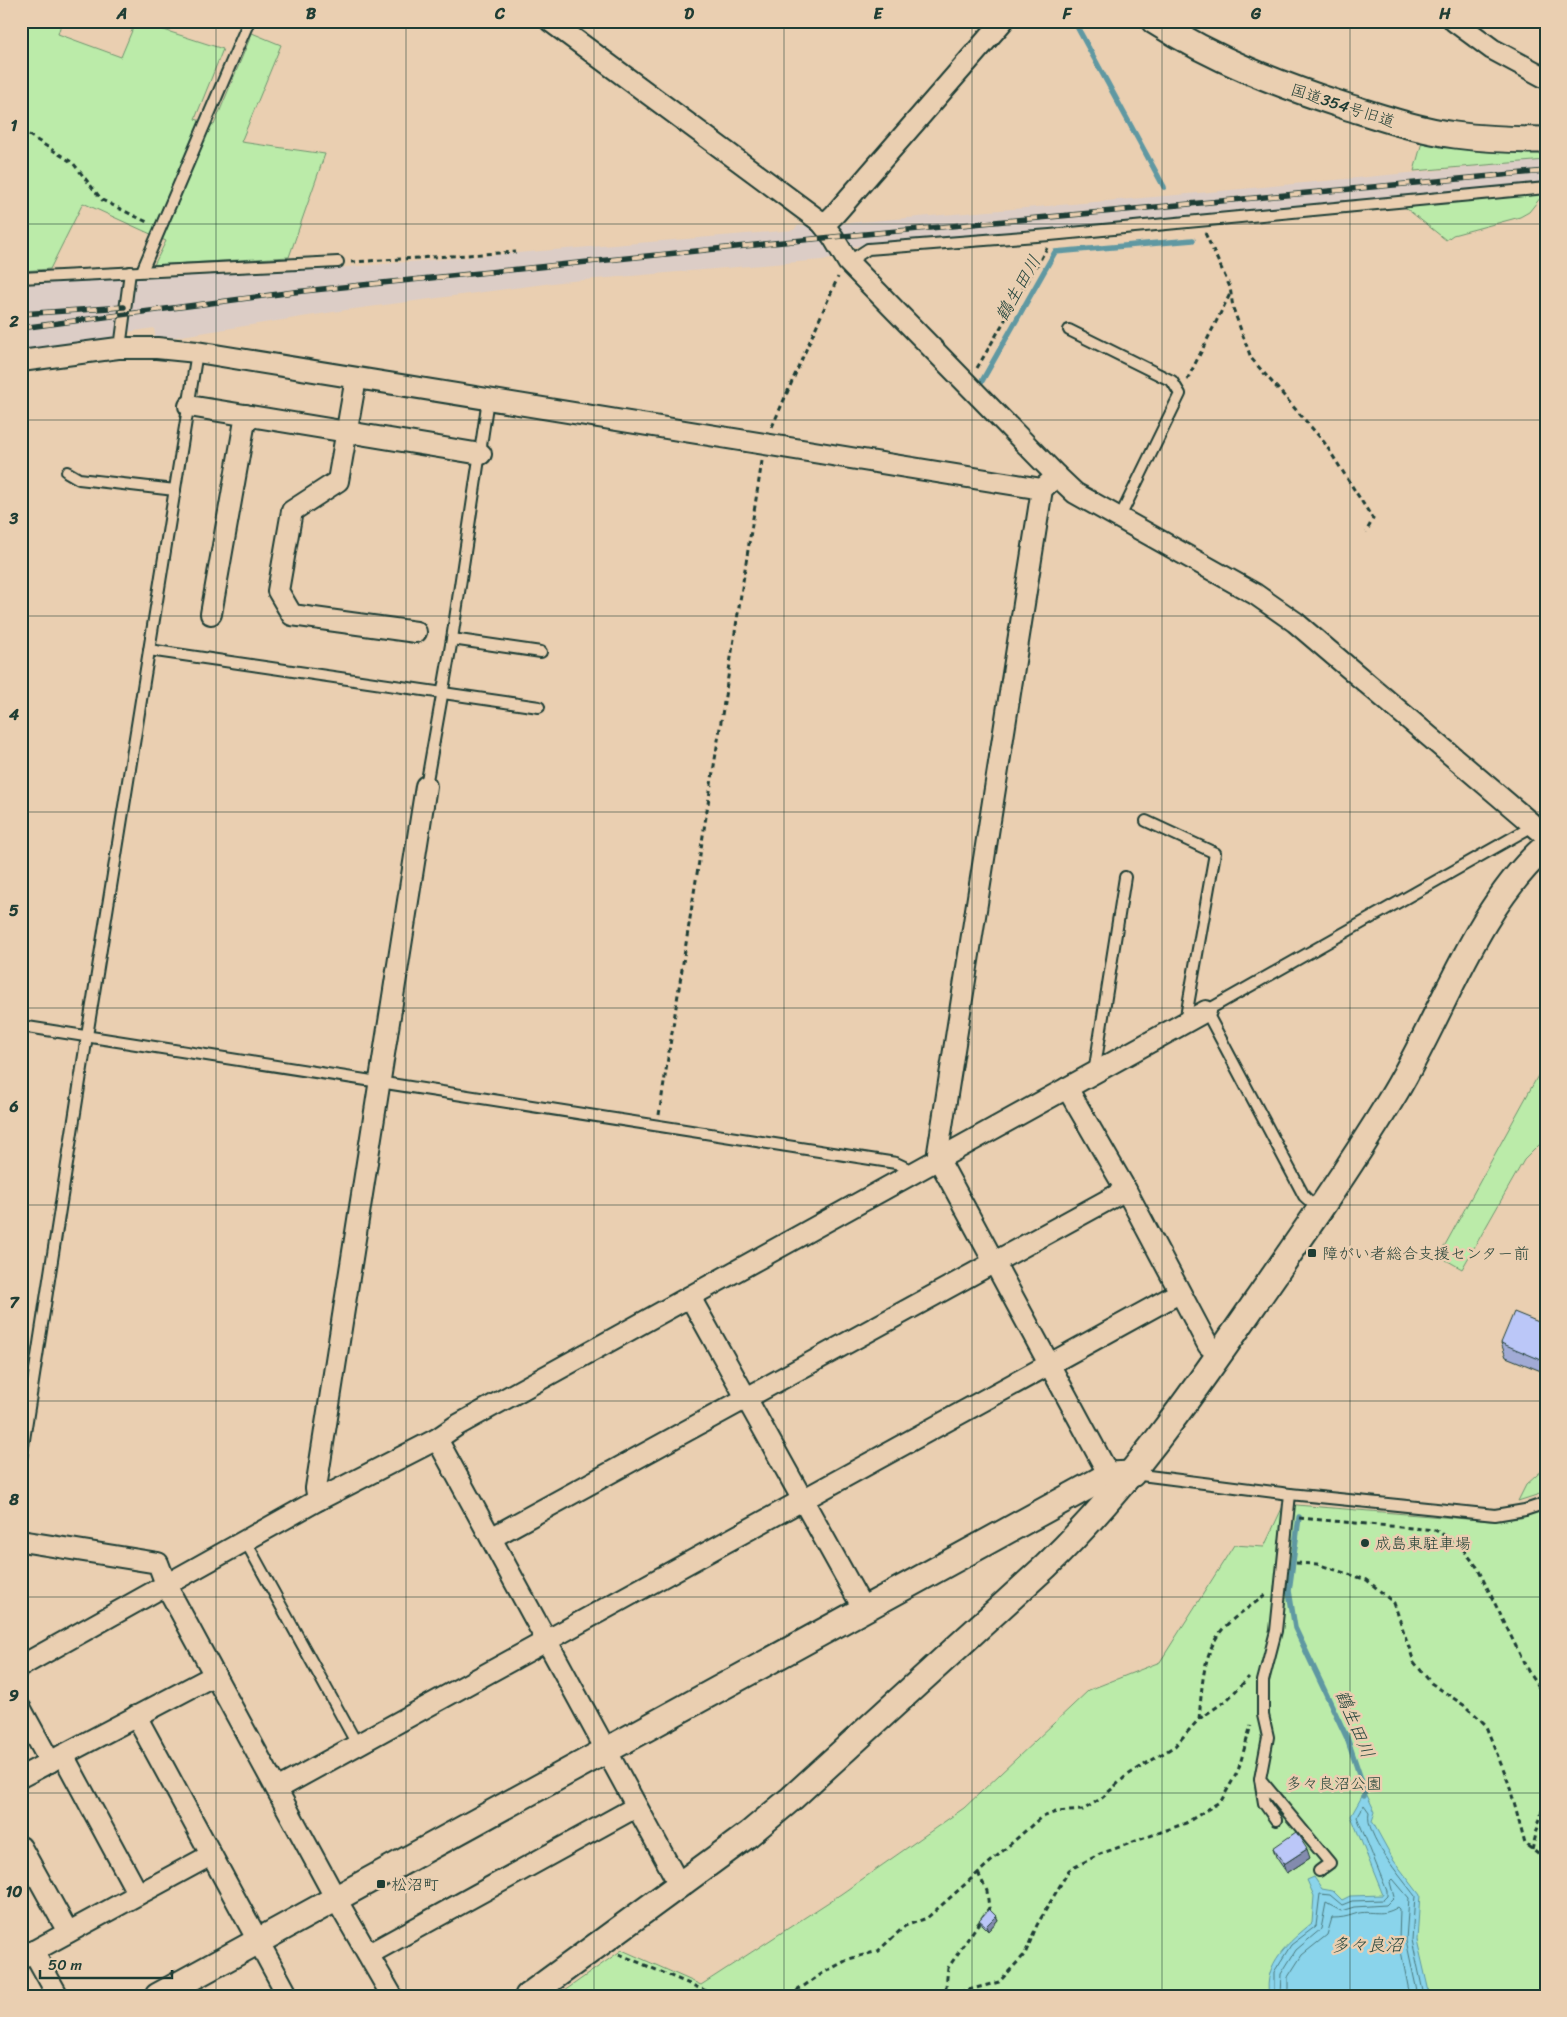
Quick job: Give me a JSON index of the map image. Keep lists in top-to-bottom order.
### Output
{
  "streets": {
    "street": ["国道354号旧道"]
  },
  "water": ["鶴生田川", "多々良沼"],
  "parks": ["多々良沼公園"],
  "places": {
    "transit": ["障がい者総合支援センター前", "松沼町"],
    "other": ["成島東駐車場"]
  },
  "scale_bar": "50 m",
  "grid": {
    "columns": [
      "A",
      "B",
      "C",
      "D",
      "E",
      "F",
      "G",
      "H"
    ],
    "rows": [
      "1",
      "2",
      "3",
      "4",
      "5",
      "6",
      "7",
      "8",
      "9",
      "10"
    ]
  }
}
